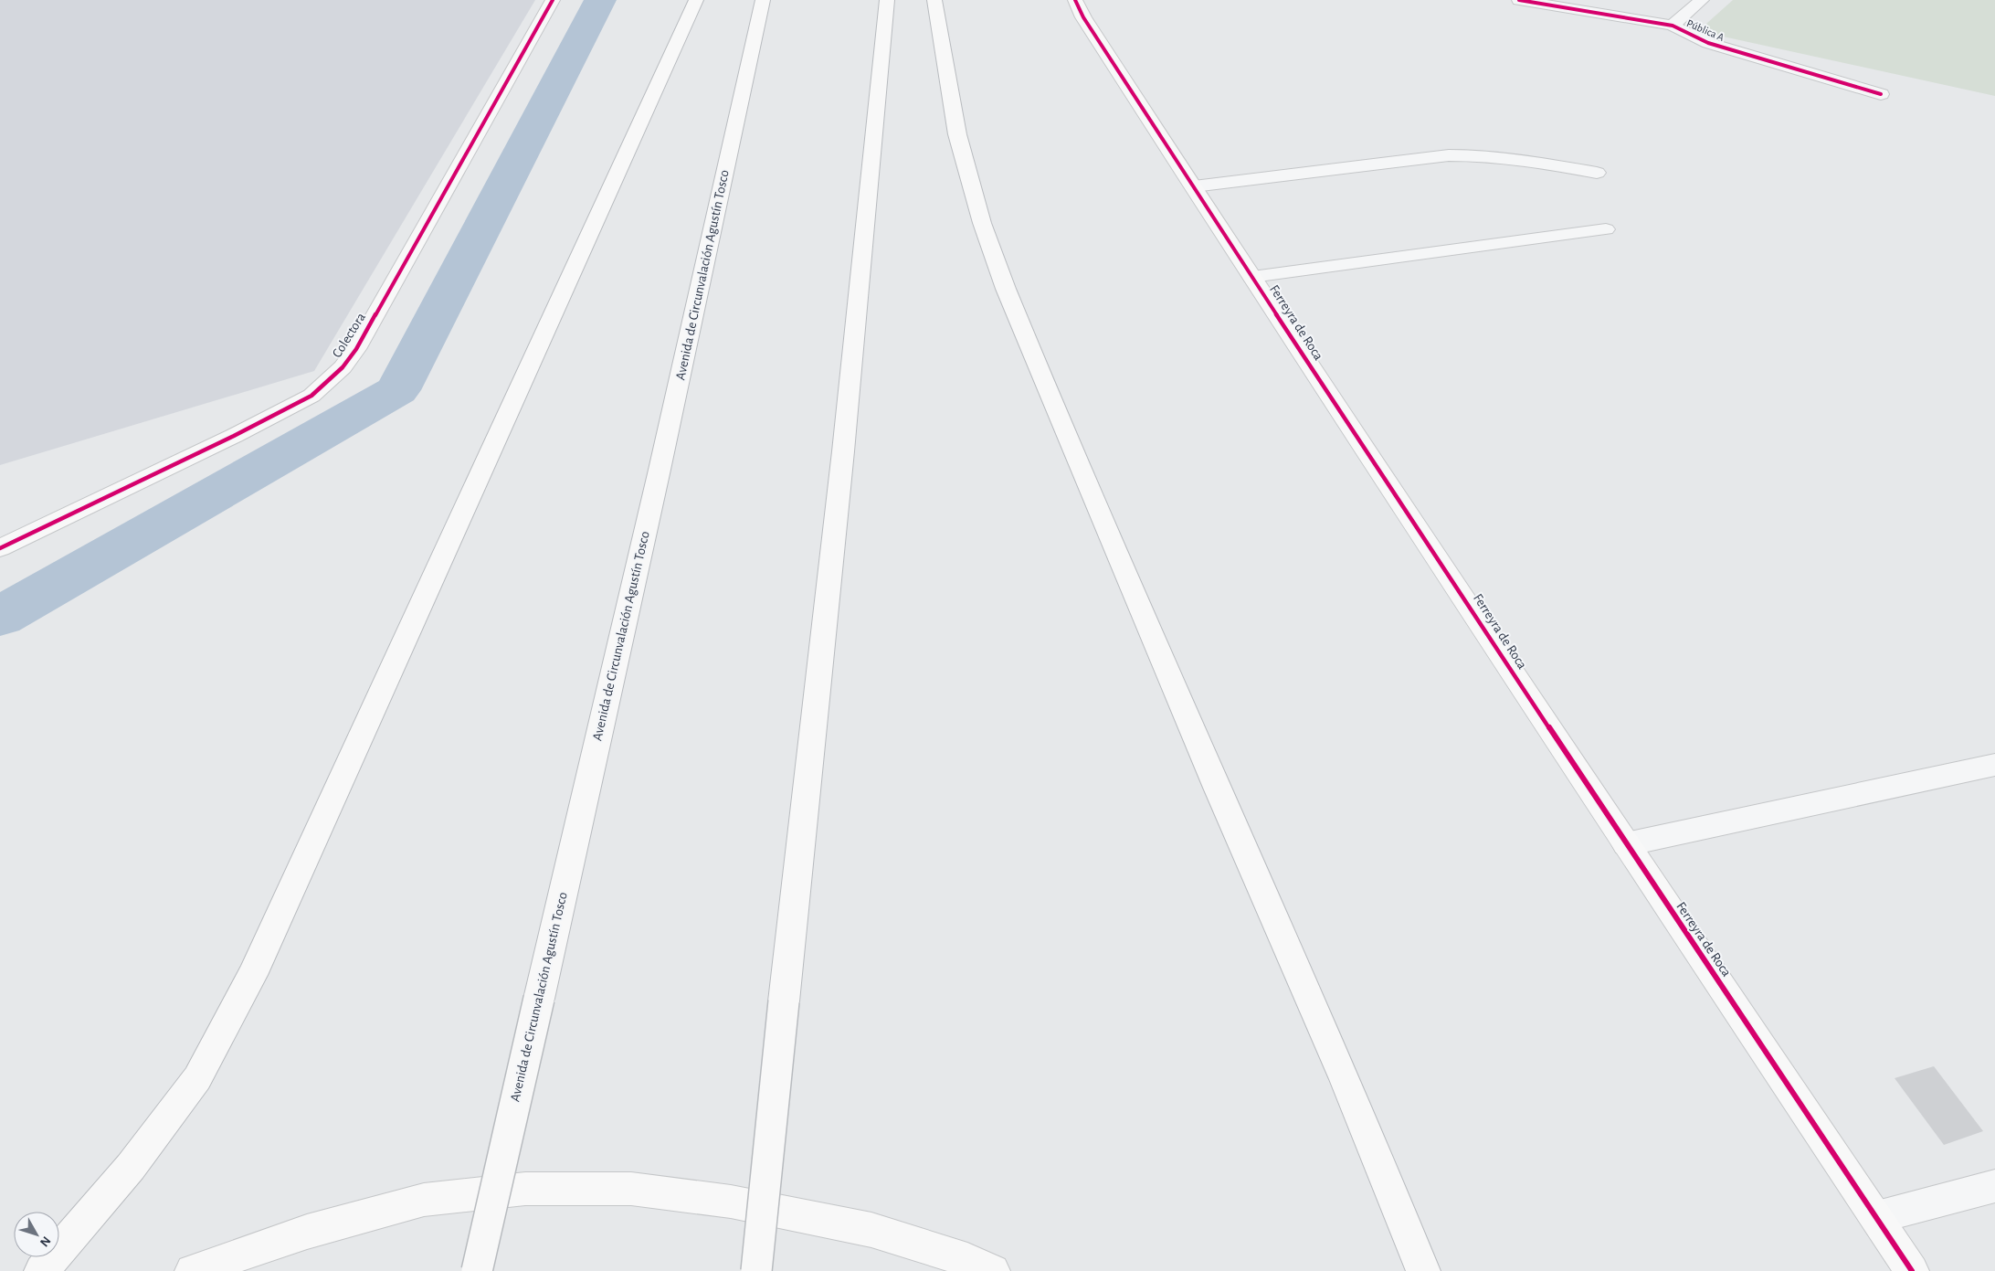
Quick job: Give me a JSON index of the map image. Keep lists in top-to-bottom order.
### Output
{
  "streets": {
    "main road": ["Avenida de Circunvalación Agustín Tosco", "Ferreyra de Roca", "Colectora"],
    "street": ["Pública A"]
  },
  "north": "bottom right"
}
